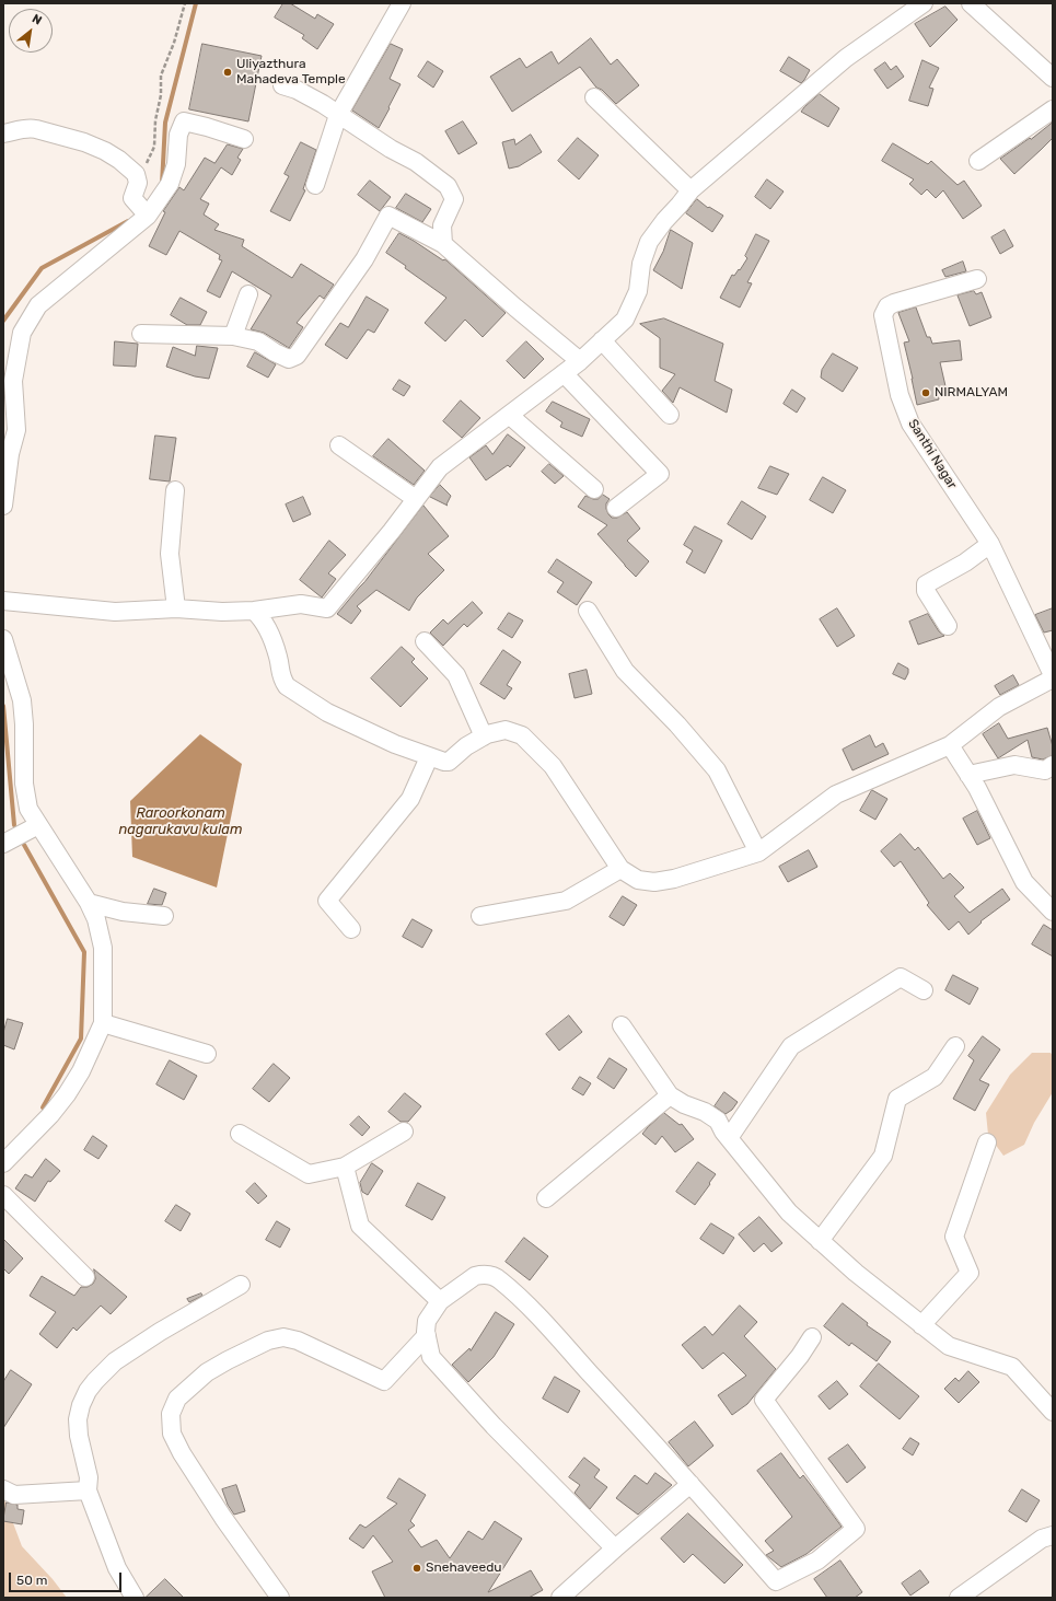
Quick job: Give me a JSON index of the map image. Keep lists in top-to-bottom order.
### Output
{
  "streets": {
    "street": ["Santhi Nagar"]
  },
  "water": ["Raroorkonam nagarukavu kulam"],
  "places": ["Uliyazthura Mahadeva Temple", "NIRMALYAM", "Snehaveedu"],
  "scale_bar": "50 m",
  "north": "top right"
}
